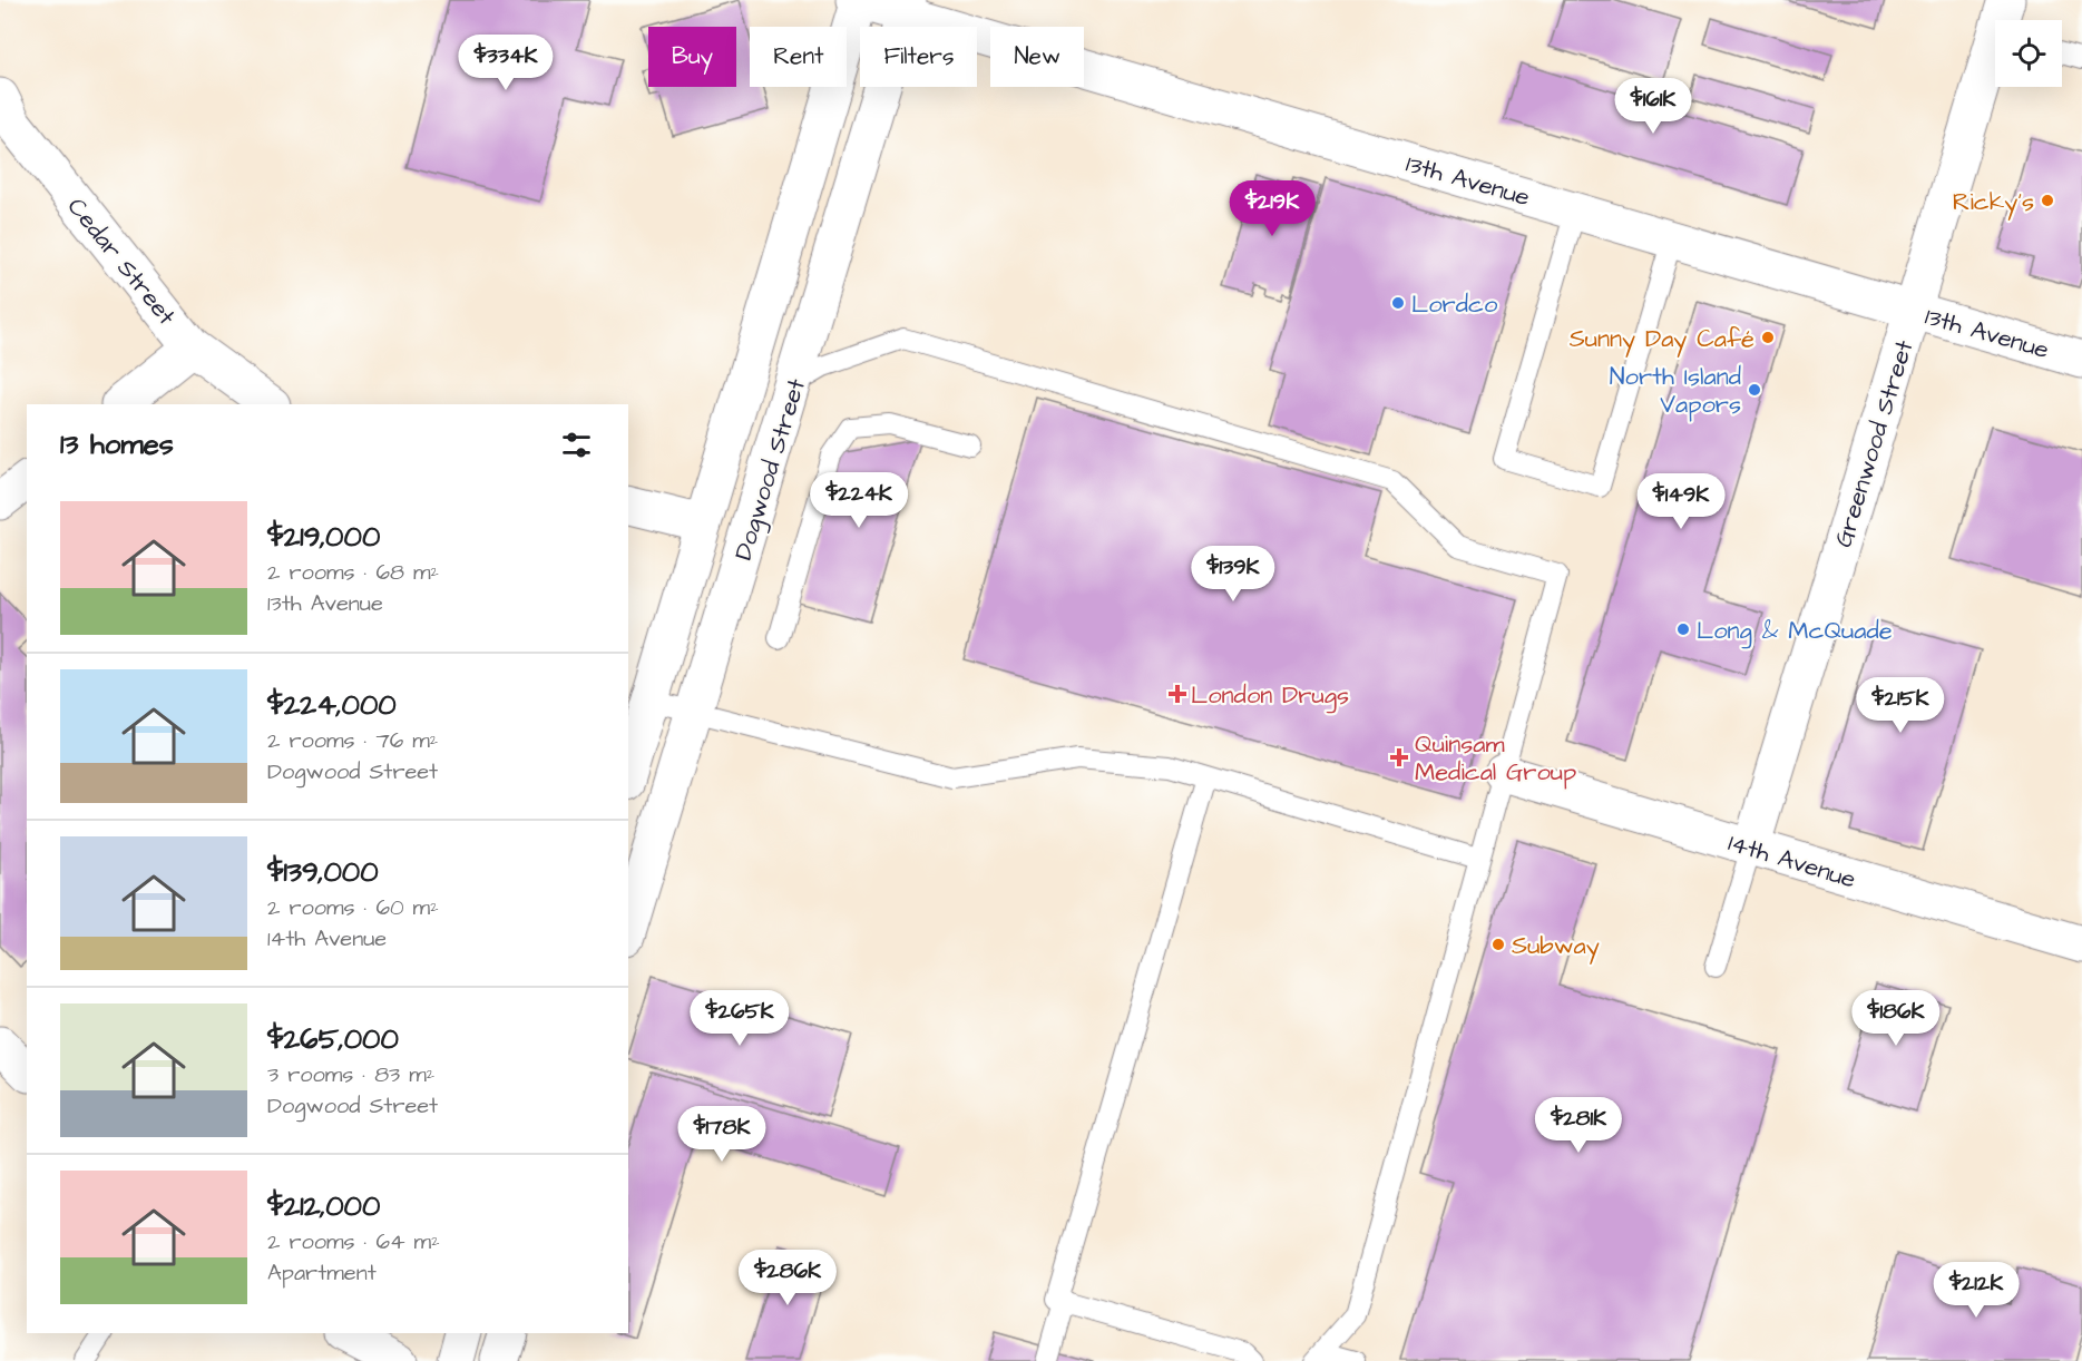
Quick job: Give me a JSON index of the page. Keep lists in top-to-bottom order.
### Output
{
  "streets": {
    "street": [
      "13th Avenue",
      "Cedar Street",
      "Greenwood Street",
      "Dogwood Street",
      "14th Avenue"
    ]
  },
  "crossings": [
    ["13th Avenue", "Greenwood Street"],
    ["13th Avenue", "Dogwood Street"],
    ["Greenwood Street", "14th Avenue"]
  ],
  "places": {
    "other": [
      "Ricky's",
      "Lordco",
      "Sunny Day Café",
      "North Island Vapors",
      "Long & McQuade",
      "Subway"
    ],
    "health": ["London Drugs", "Quinsam Medical Group"]
  },
  "page": {
    "chip": [
      "Buy",
      "Rent",
      "Filters",
      "New"
    ],
    "price": [
      "$334K",
      "$161K",
      "$219K",
      "$224K",
      "$149K",
      "$139K",
      "$215K",
      "$265K",
      "$186K",
      "$281K",
      "$178K",
      "$286K",
      "$212K"
    ],
    "heading": "13 homes",
    "list": [
      {
        "name": "$219,000",
        "note": "2 rooms · 68 m² · 13th Avenue"
      },
      {
        "name": "$224,000",
        "note": "2 rooms · 76 m² · Dogwood Street"
      },
      {
        "name": "$139,000",
        "note": "2 rooms · 60 m² · 14th Avenue"
      },
      {
        "name": "$265,000",
        "note": "3 rooms · 83 m² · Dogwood Street"
      },
      {
        "name": "$212,000",
        "note": "2 rooms · 64 m² · Apartment"
      }
    ]
  }
}
